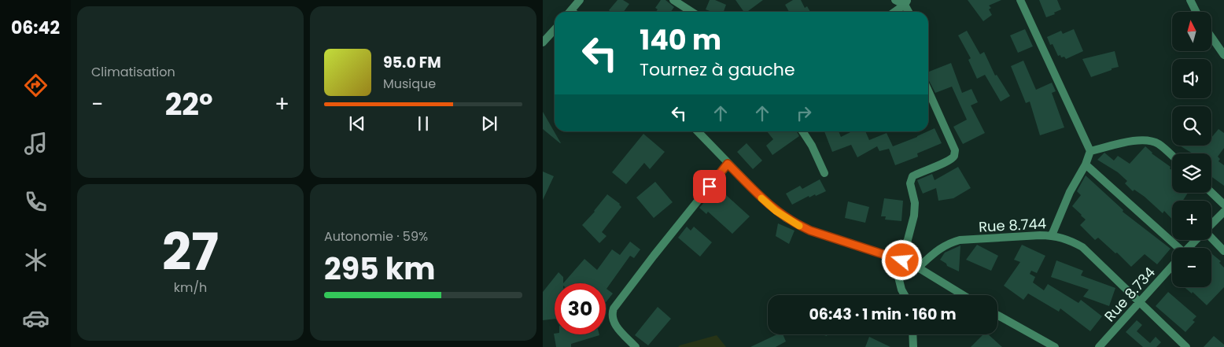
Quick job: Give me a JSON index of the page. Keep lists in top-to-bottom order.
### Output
{
  "streets": {
    "street": ["Rue 8.744", "Rue 8.734"]
  },
  "crossings": [
    ["Rue 8.744", "Rue 8.734"]
  ],
  "north": "top",
  "page": {
    "tabs": "06:42",
    "tile": [
      "Climatisation",
      ["27", "km/h"],
      ["Autonomie · 59%", "295 km"]
    ],
    "map_buttons": ["+", "−"],
    "turn": ["140 m", "Tournez à gauche"],
    "song": ["95.0 FM", "Musique"],
    "heat": ["−", "22°", "+"],
    "limit": "30",
    "trip": "06:43 · 1 min · 160 m"
  }
}
